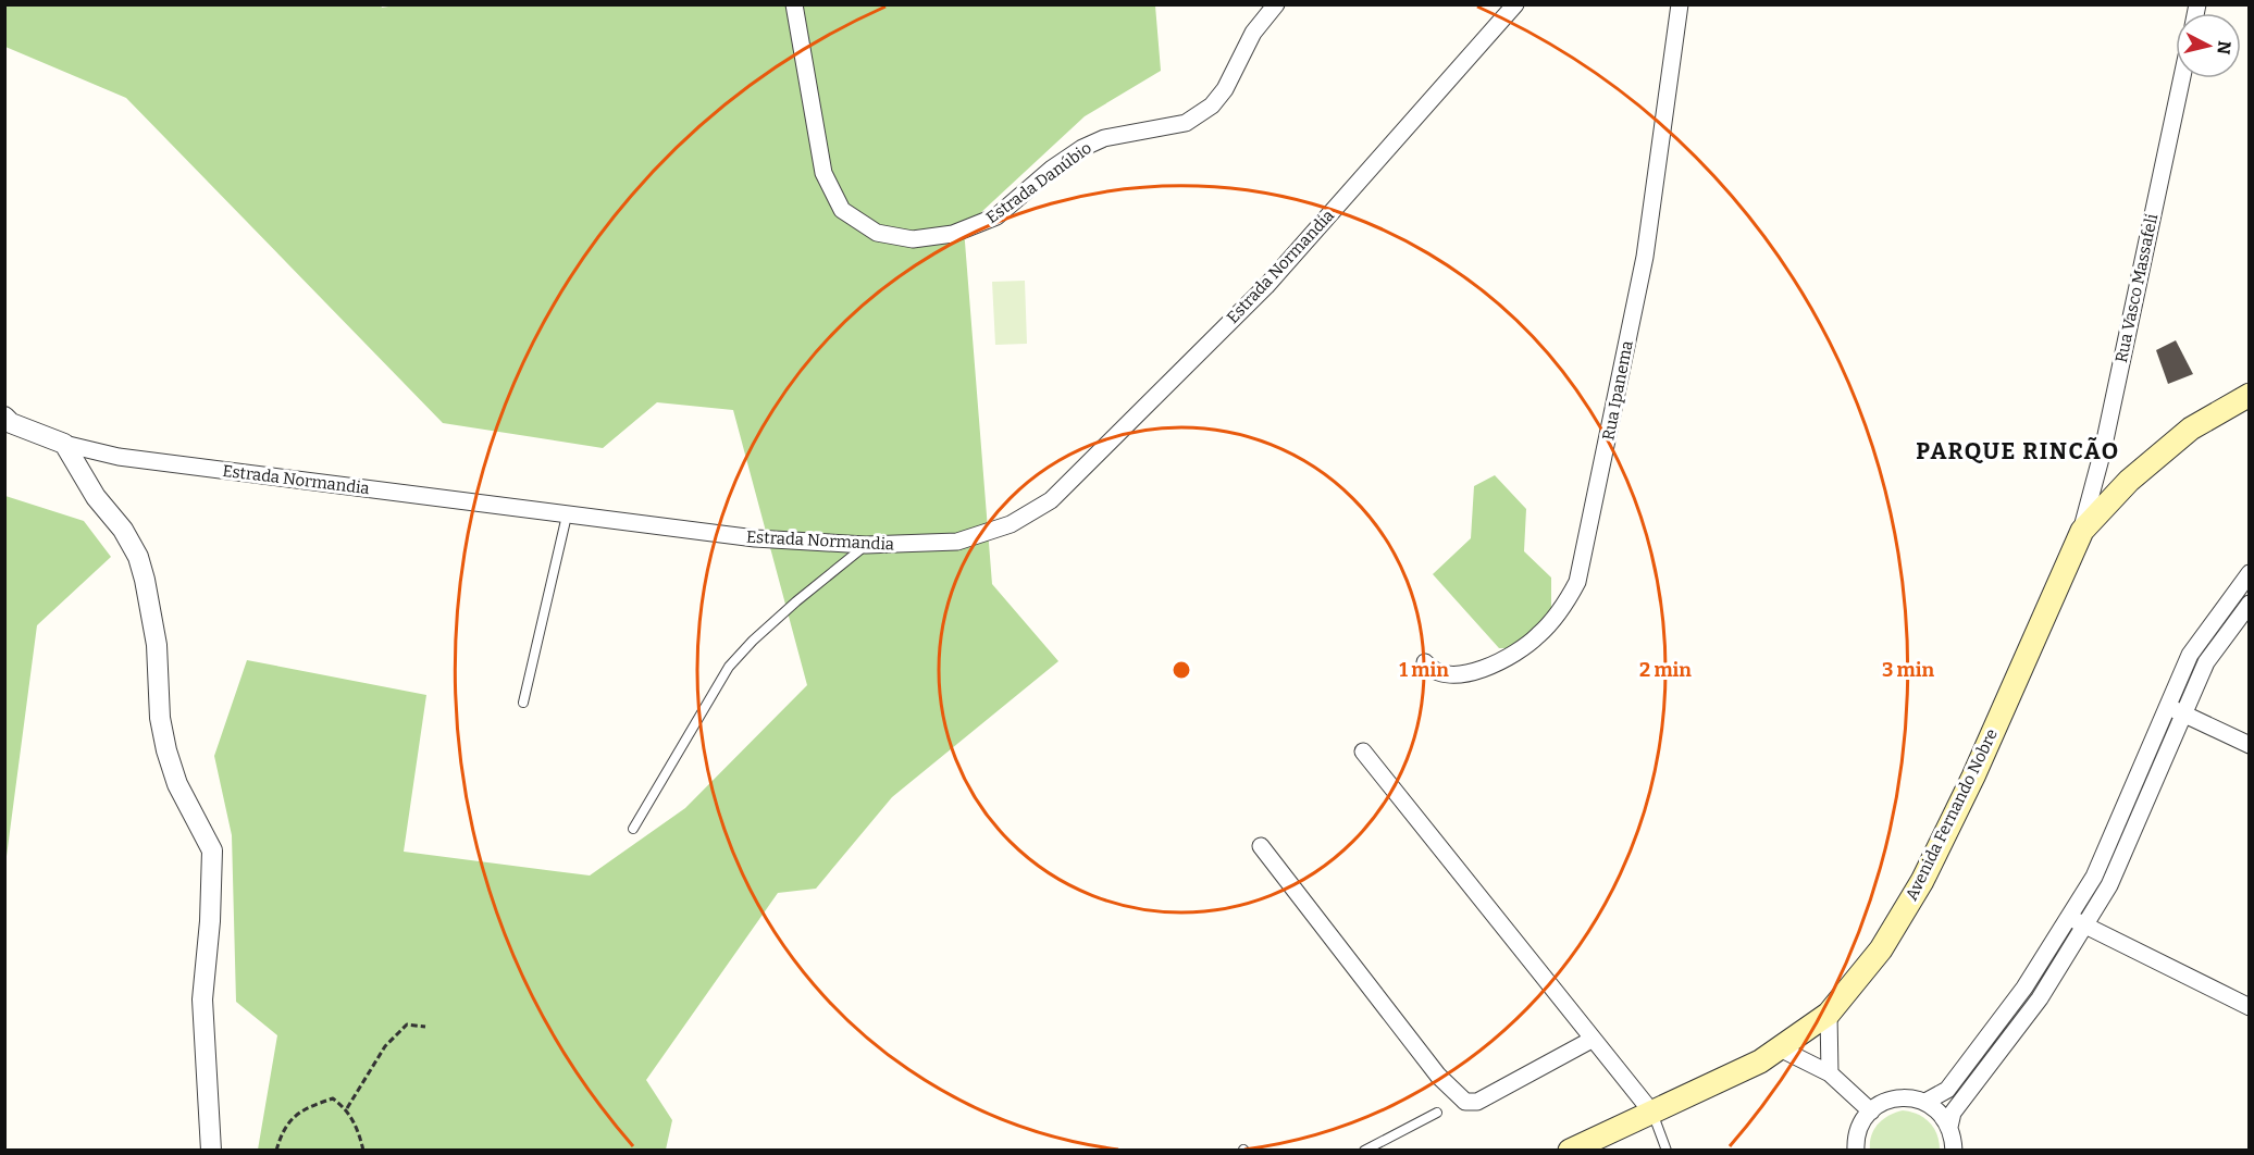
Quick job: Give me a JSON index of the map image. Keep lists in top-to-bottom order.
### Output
{
  "streets": {
    "main road": ["Avenida Fernando Nobre"],
    "street": [
      "Estrada Danúbio",
      "Estrada Normandia",
      "Rua Vasco Massafeli",
      "Rua Ipanema"
    ]
  },
  "crossings": [
    ["Rua Vasco Massafeli", "Avenida Fernando Nobre"]
  ],
  "districts": ["PARQUE RINCÃO"],
  "north": "right",
  "rings": ["1 min", "2 min", "3 min"]
}
